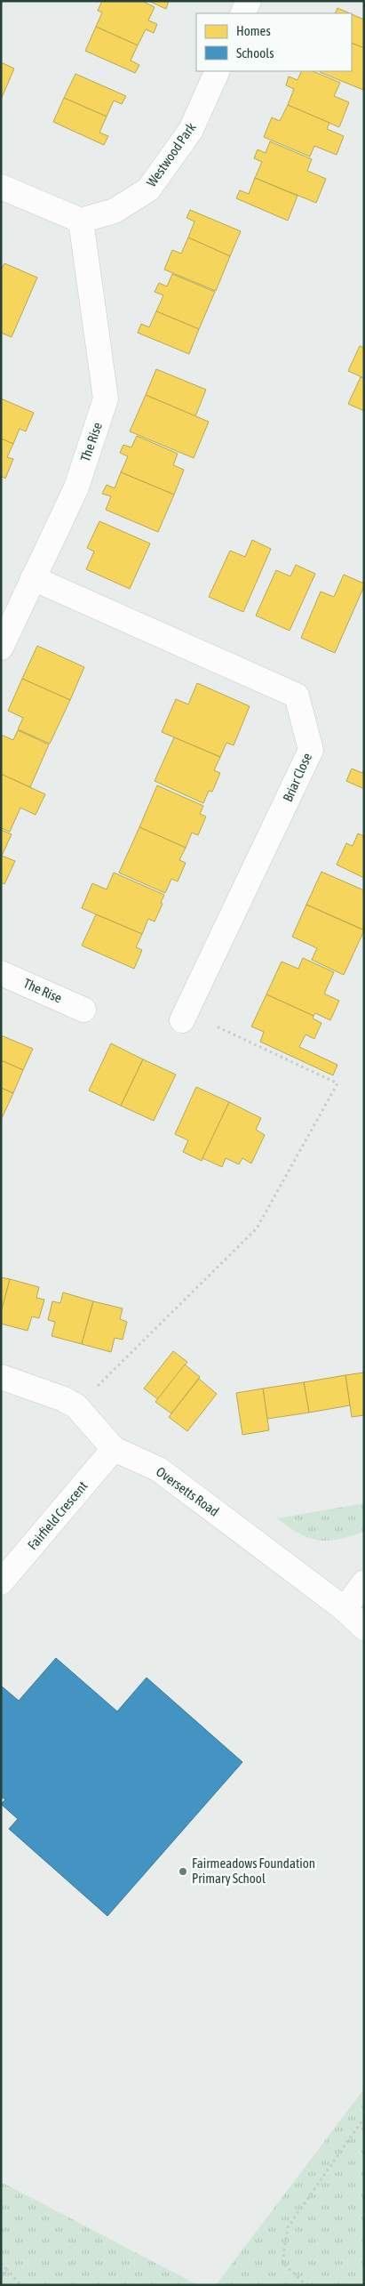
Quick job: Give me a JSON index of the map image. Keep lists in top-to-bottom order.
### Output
{
  "streets": {
    "street": [
      "Westwood Park",
      "The Rise",
      "Briar Close",
      "Oversetts Road",
      "Fairfield Crescent"
    ]
  },
  "crossings": [
    ["Westwood Park", "The Rise"],
    ["The Rise", "Briar Close"],
    ["Oversetts Road", "Fairfield Crescent"]
  ],
  "places": ["Fairmeadows Foundation Primary School"],
  "legend": ["Homes", "Schools"]
}
